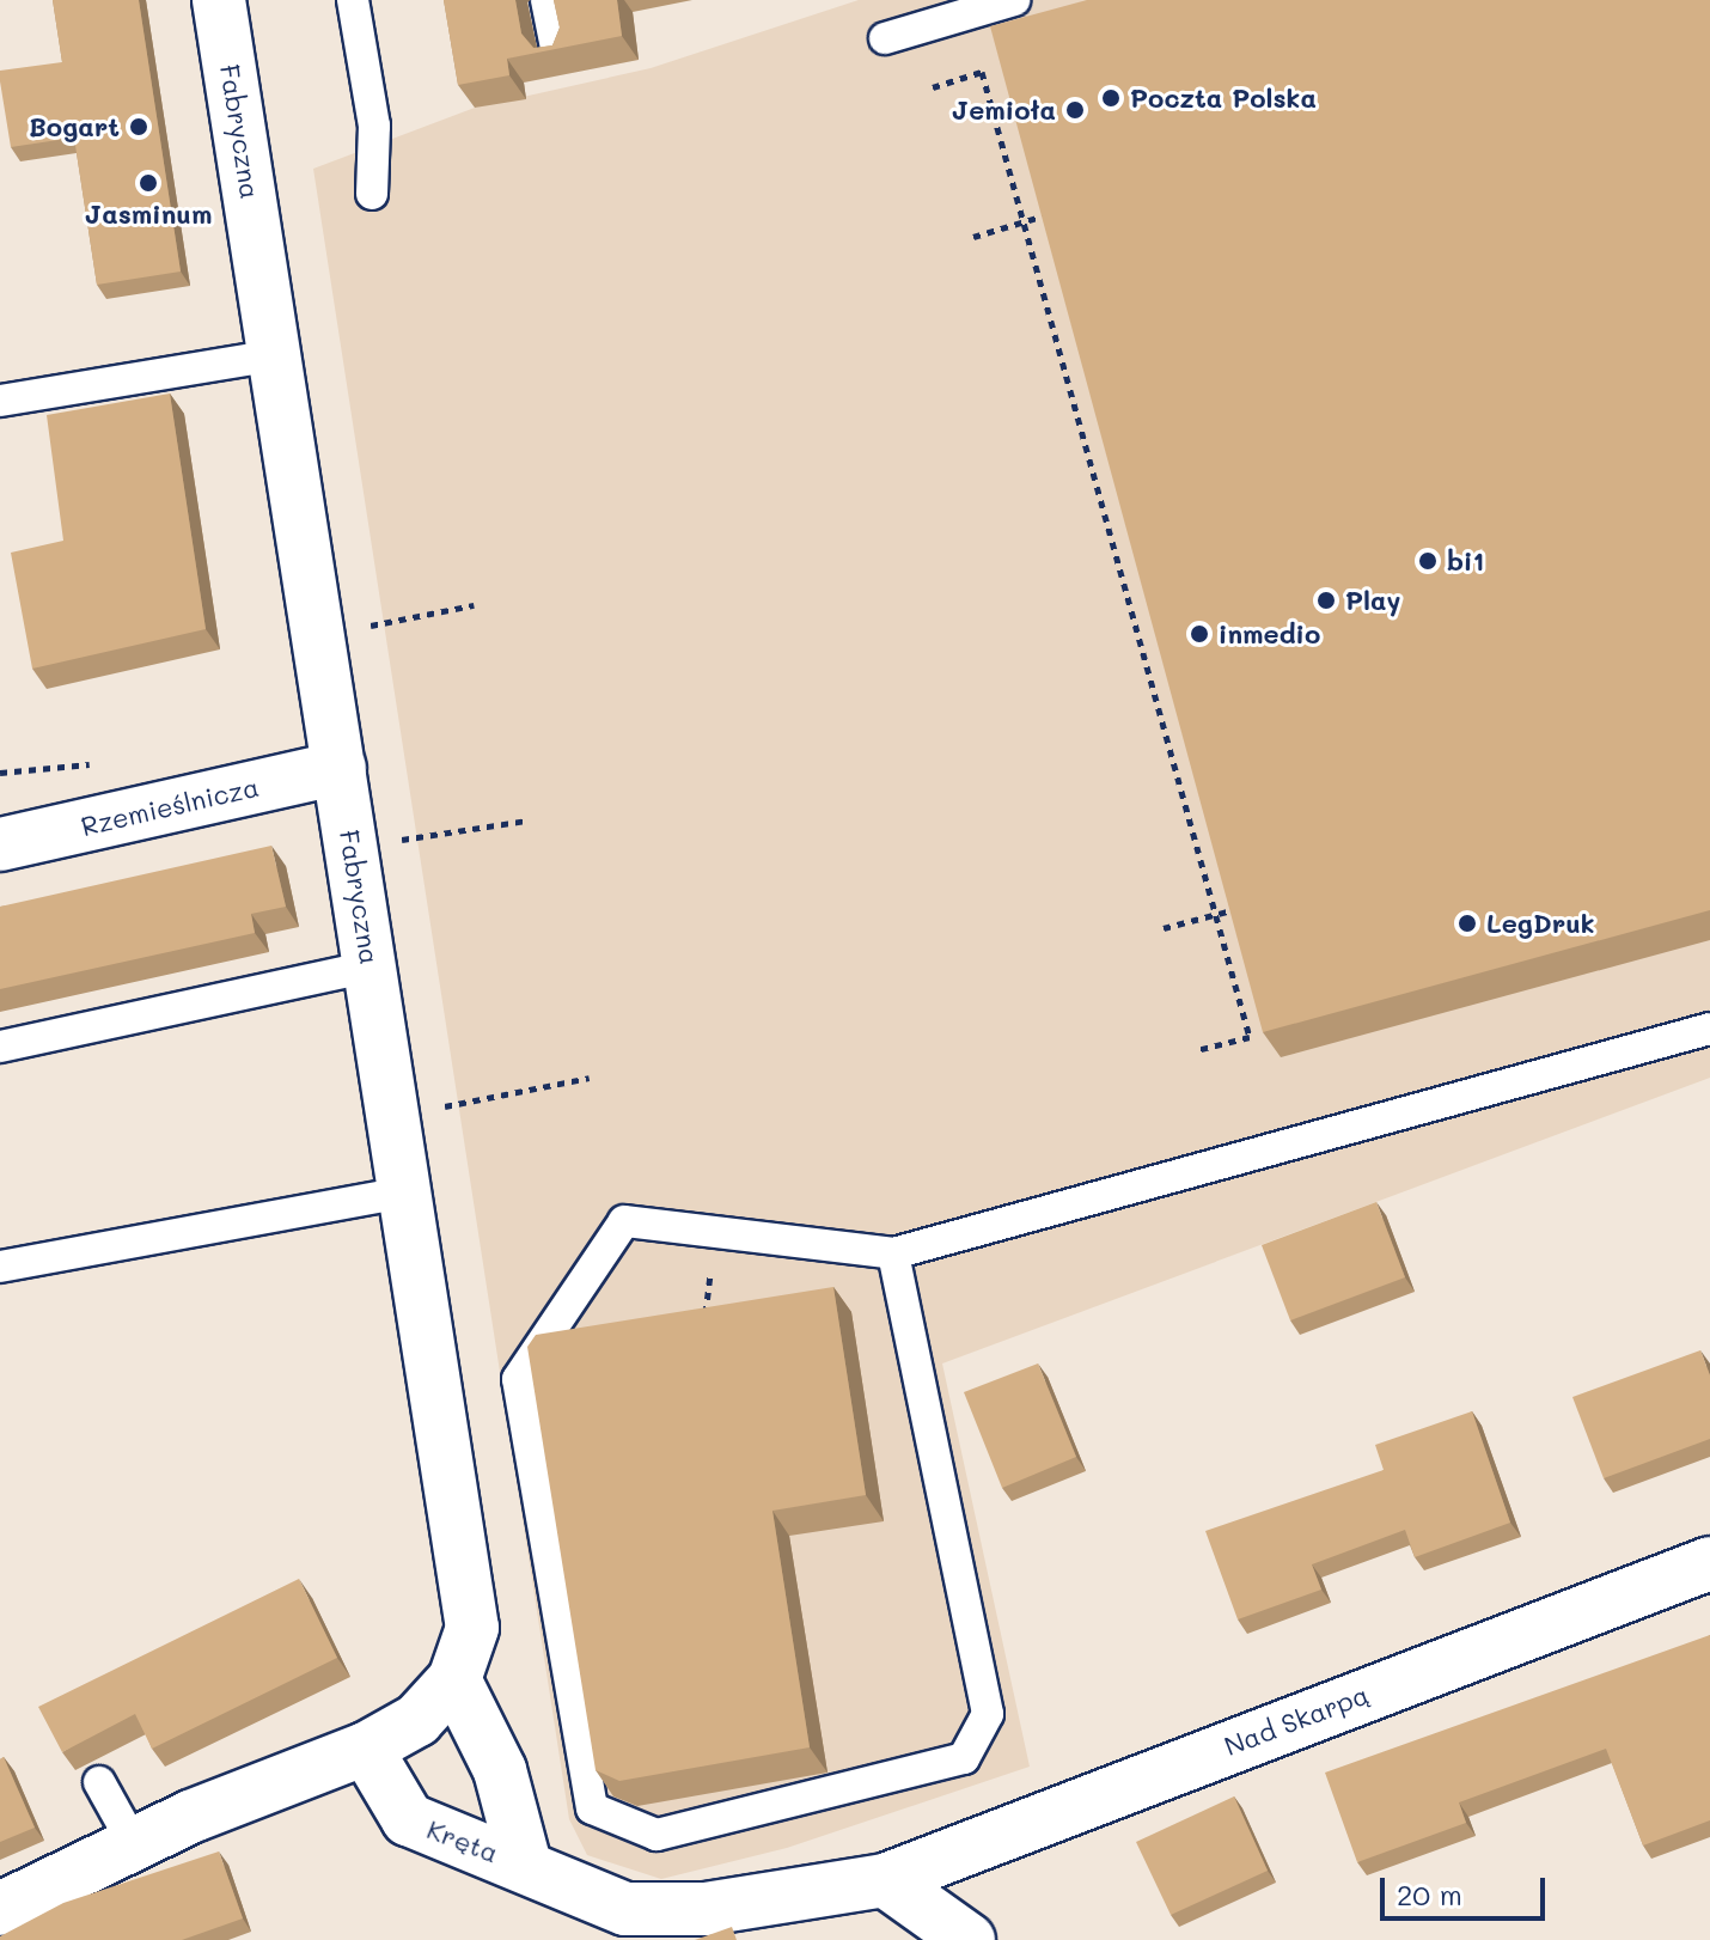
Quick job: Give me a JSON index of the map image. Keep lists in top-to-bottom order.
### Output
{
  "streets": {
    "street": [
      "Fabryczna",
      "Rzemieślnicza",
      "Nad Skarpą",
      "Kręta"
    ]
  },
  "crossings": [
    ["Fabryczna", "Rzemieślnicza"],
    ["Fabryczna", "Kręta"],
    ["Nad Skarpą", "Kręta"]
  ],
  "places": [
    "Poczta Polska",
    "Jemioła",
    "Bogart",
    "Jasminum",
    "bi1",
    "Play",
    "inmedio",
    "LegDruk"
  ],
  "scale_bar": "20 m"
}
